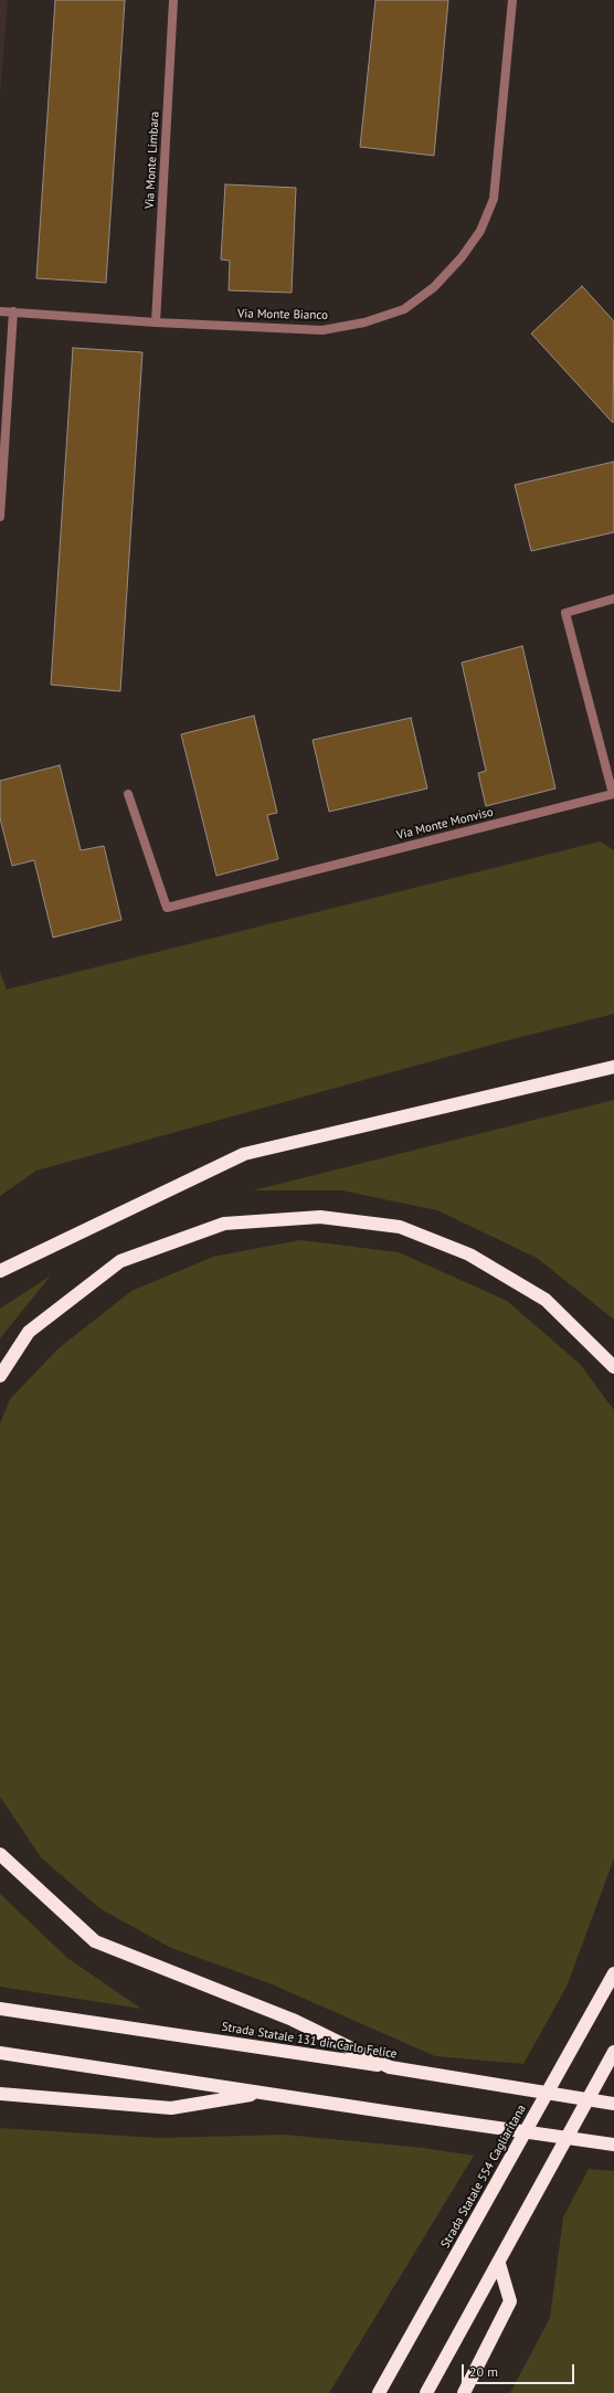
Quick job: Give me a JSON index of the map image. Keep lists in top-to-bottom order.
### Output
{
  "streets": {
    "highway": ["Strada Statale 131 dir Carlo Felice", "Strada Statale 554 Cagliaritana"],
    "street": ["Via Monte Limbara", "Via Monte Bianco", "Via Monte Monviso"]
  },
  "crossings": [
    ["Via Monte Limbara", "Via Monte Bianco"]
  ],
  "scale_bar": "20 m"
}
